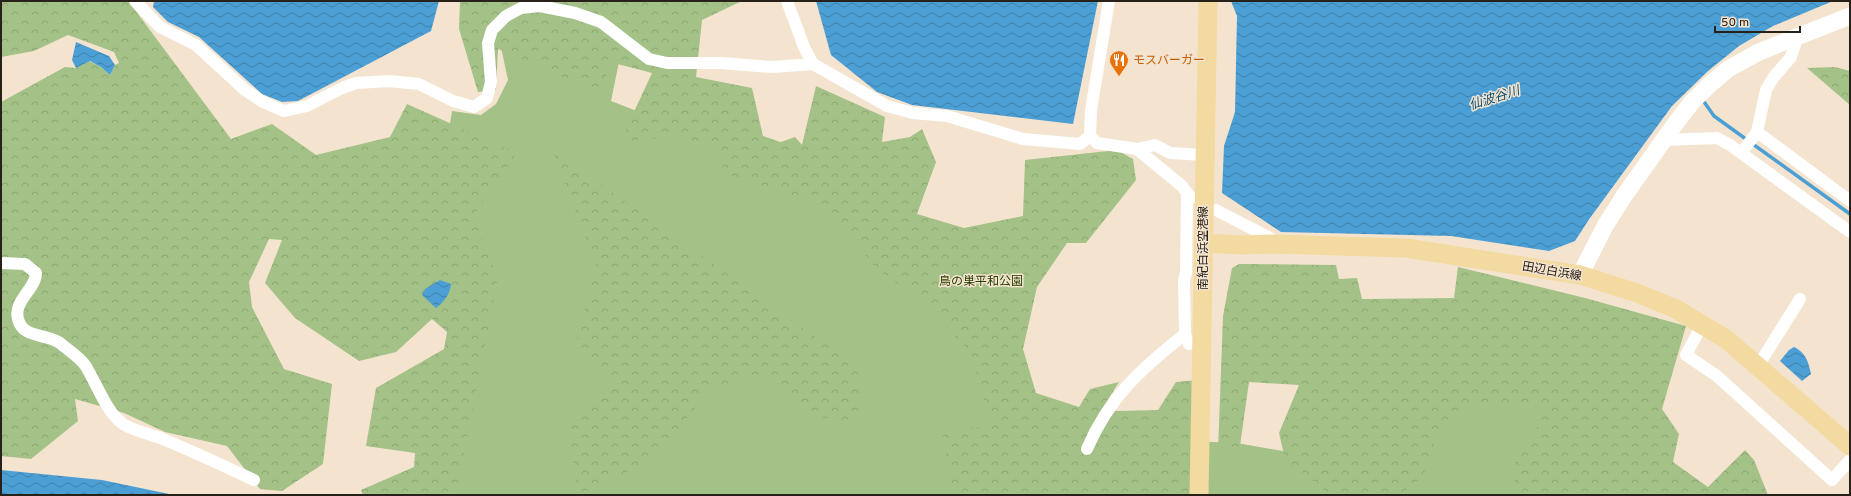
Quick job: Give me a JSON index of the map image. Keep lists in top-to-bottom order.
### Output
{
  "streets": {
    "main road": ["南紀白浜空港線", "田辺白浜線"]
  },
  "crossings": [
    ["南紀白浜空港線", "田辺白浜線"]
  ],
  "water": ["仙波谷川"],
  "parks": ["鳥の巣平和公園"],
  "places": {
    "restaurant": ["モスバーガー"]
  },
  "scale_bar": "50 m"
}
